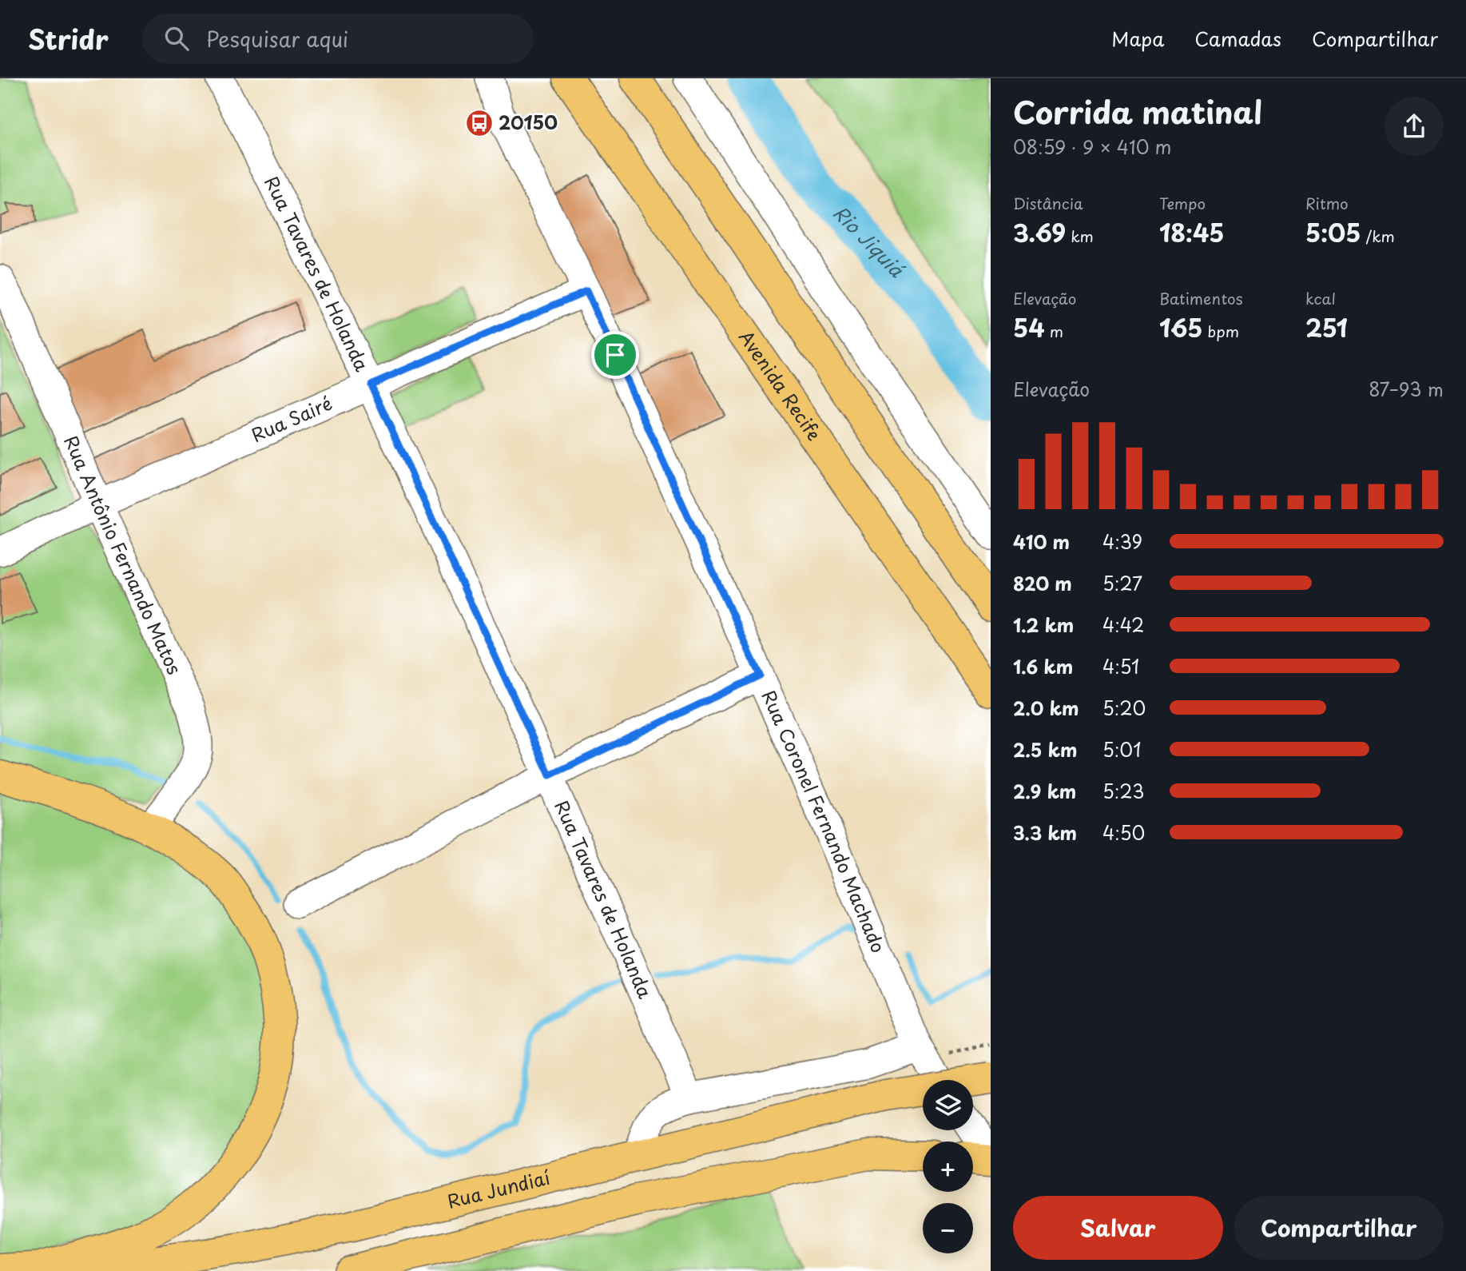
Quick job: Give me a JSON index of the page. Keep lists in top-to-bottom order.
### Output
{
  "streets": {
    "main road": ["Avenida Recife", "Rua Jundiaí"],
    "street": [
      "Rua Tavares de Holanda",
      "Rua Sairé",
      "Rua Antônio Fernando Matos",
      "Rua Coronel Fernando Machado"
    ]
  },
  "crossings": [
    ["Rua Tavares de Holanda", "Rua Sairé"],
    ["Rua Sairé", "Rua Antônio Fernando Matos"],
    ["Rua Sairé", "Rua Coronel Fernando Machado"]
  ],
  "water": ["Rio Jiquiá"],
  "places": {
    "bus stop": ["20150"]
  },
  "page": {
    "header": "Stridr",
    "search": "Pesquisar aqui",
    "nav": ["Mapa", "Camadas", "Compartilhar"],
    "heading": ["Corrida matinal", "08:59 · 9 × 410 m"],
    "stats": [
      ["Distância", "3.69 km"],
      ["Tempo", "18:45"],
      ["Ritmo", "5:05 /km"],
      ["Elevação", "54 m"],
      ["Batimentos", "165 bpm"],
      ["kcal", "251"]
    ],
    "chart": ["Elevação", "87–93 m"],
    "list": [
      {
        "name": "410 m",
        "note": "4:39"
      },
      {
        "name": "820 m",
        "note": "5:27"
      },
      {
        "name": "1.2 km",
        "note": "4:42"
      },
      {
        "name": "1.6 km",
        "note": "4:51"
      },
      {
        "name": "2.0 km",
        "note": "5:20"
      },
      {
        "name": "2.5 km",
        "note": "5:01"
      },
      {
        "name": "2.9 km",
        "note": "5:23"
      },
      {
        "name": "3.3 km",
        "note": "4:50"
      }
    ],
    "map_buttons": ["+", "−"],
    "buttons": ["Salvar", "Compartilhar"]
  }
}
